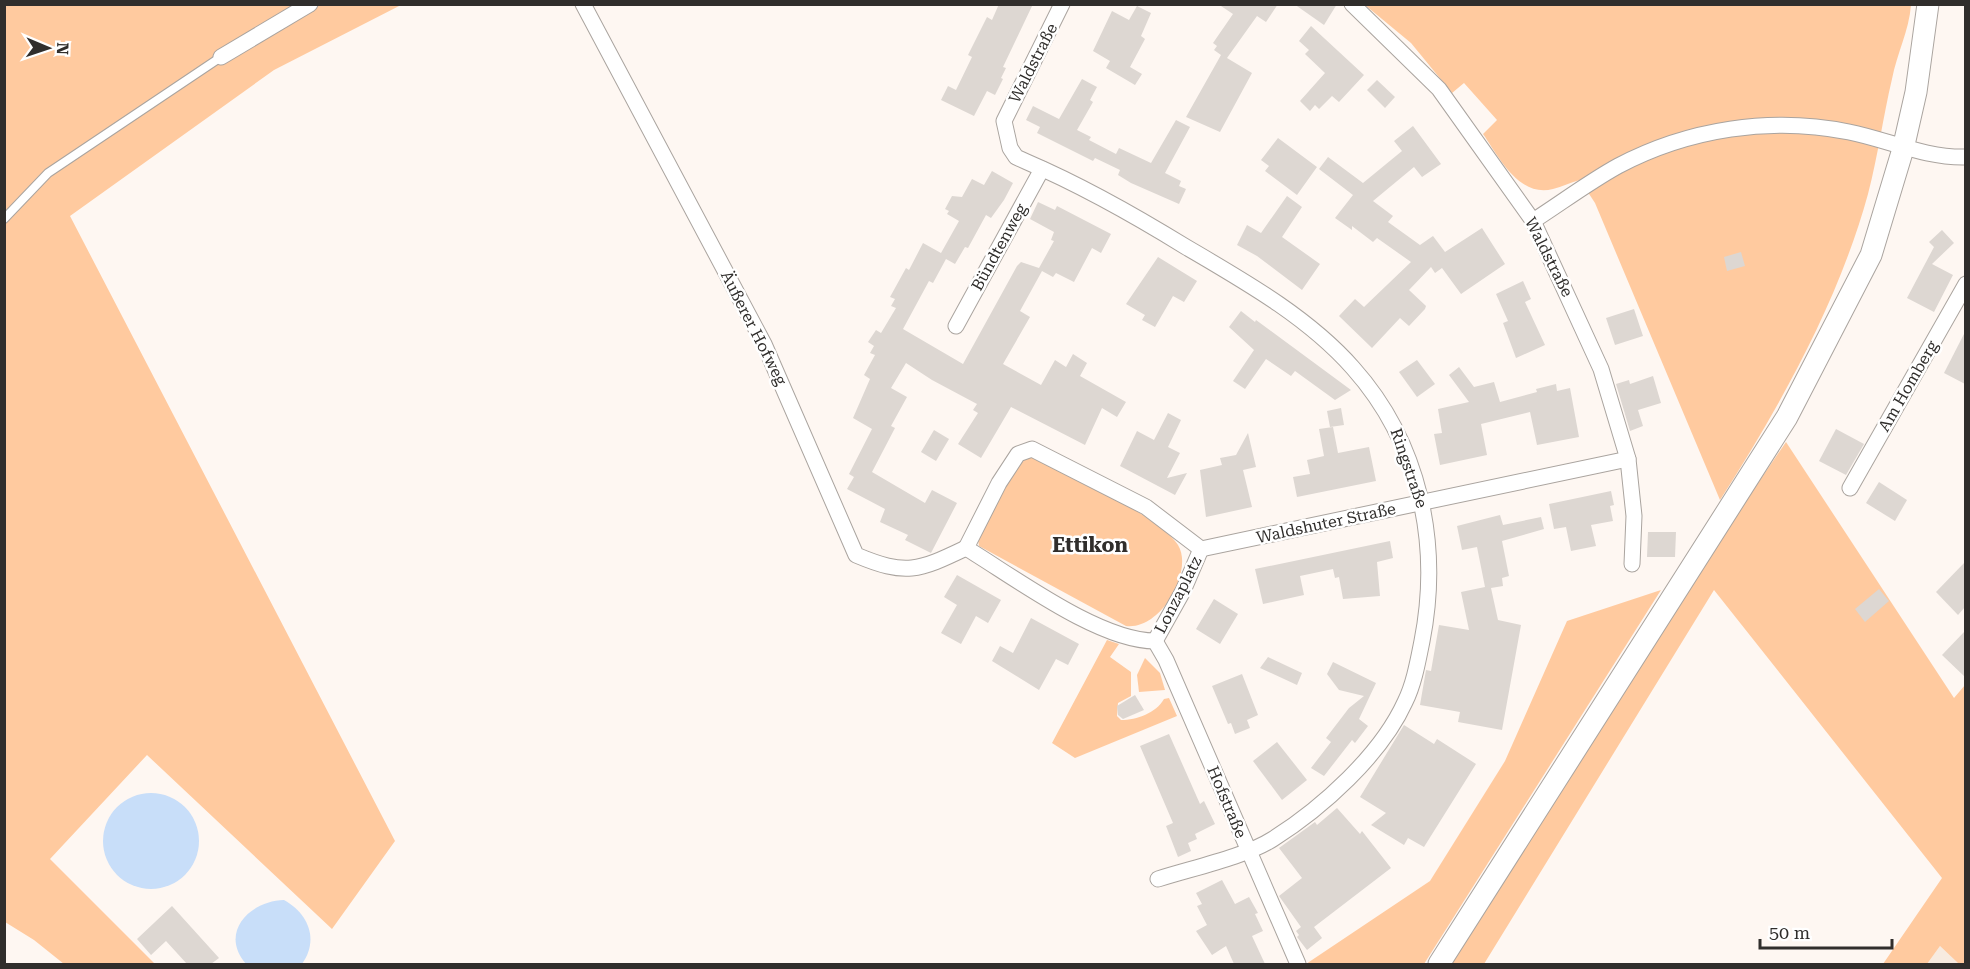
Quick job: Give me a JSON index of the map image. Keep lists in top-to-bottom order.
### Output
{
  "streets": {
    "street": [
      "Waldstraße",
      "Bündtenweg",
      "Äußerer Hofweg",
      "Am Homberg",
      "Ringstraße",
      "Waldshuter Straße",
      "Lonzaplatz",
      "Hofstraße"
    ]
  },
  "crossings": [
    ["Waldstraße", "Ringstraße"],
    ["Waldstraße", "Waldshuter Straße"],
    ["Bündtenweg", "Ringstraße"],
    ["Äußerer Hofweg", "Lonzaplatz"],
    ["Ringstraße", "Waldshuter Straße"],
    ["Ringstraße", "Hofstraße"],
    ["Waldshuter Straße", "Lonzaplatz"],
    ["Lonzaplatz", "Hofstraße"]
  ],
  "districts": ["Ettikon"],
  "scale_bar": "50 m",
  "north": "right"
}
